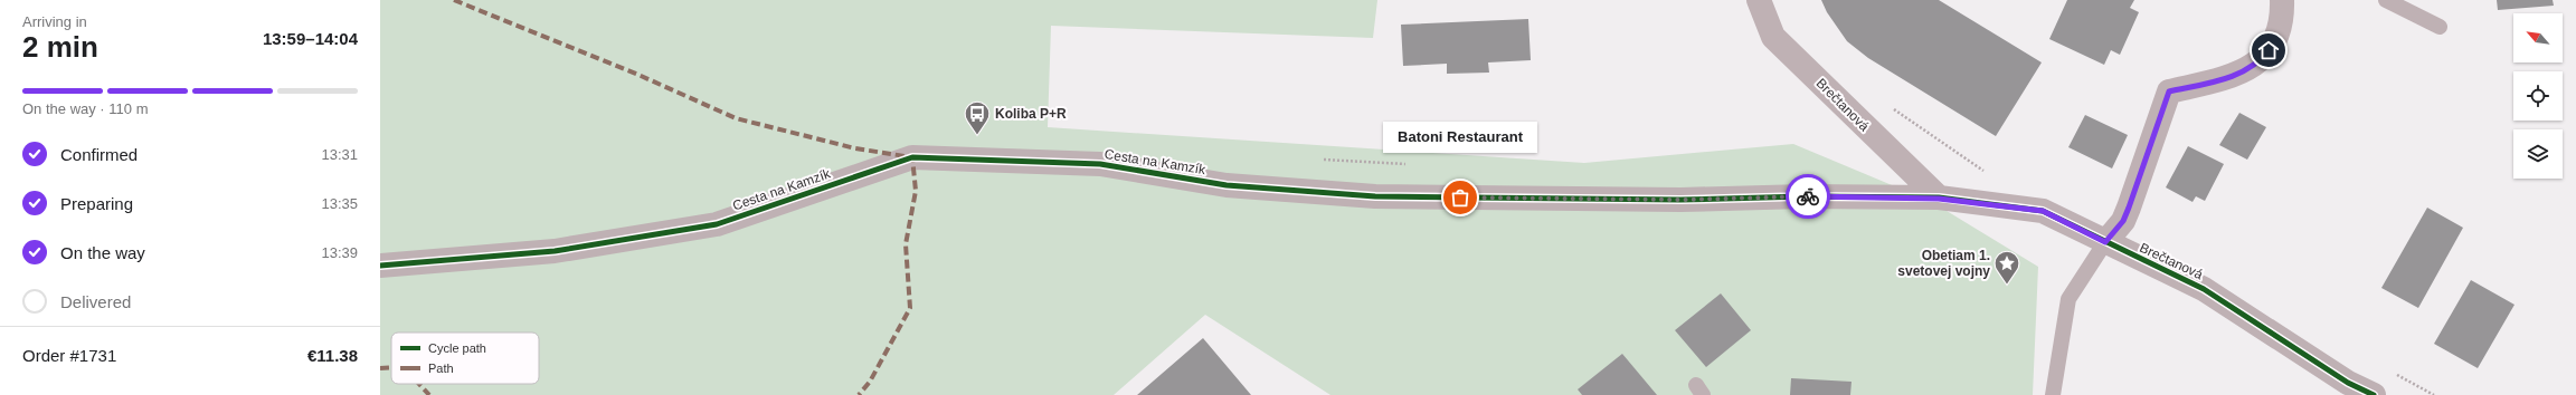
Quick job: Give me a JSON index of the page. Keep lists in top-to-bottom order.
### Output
{
  "streets": {
    "street": ["Brečtanová", "Cesta na Kamzík"]
  },
  "crossings": [
    ["Brečtanová", "Cesta na Kamzík"]
  ],
  "places": {
    "bus stop": ["Koliba P+R"],
    "other": ["Batoni Restaurant"],
    "place": ["Obetiam 1. svetovej vojny"]
  },
  "legend": ["Cycle path", "Path"],
  "north": "top left",
  "page": {
    "heading": ["2 min", "Arriving in", "13:59–14:04"],
    "panel": ["Order #1731", "€11.38"],
    "bar": "On the way · 110 m",
    "bubble": "Batoni Restaurant",
    "list": [
      ["Confirmed", "13:31"],
      ["Preparing", "13:35"],
      ["On the way", "13:39"],
      "Delivered"
    ]
  }
}
